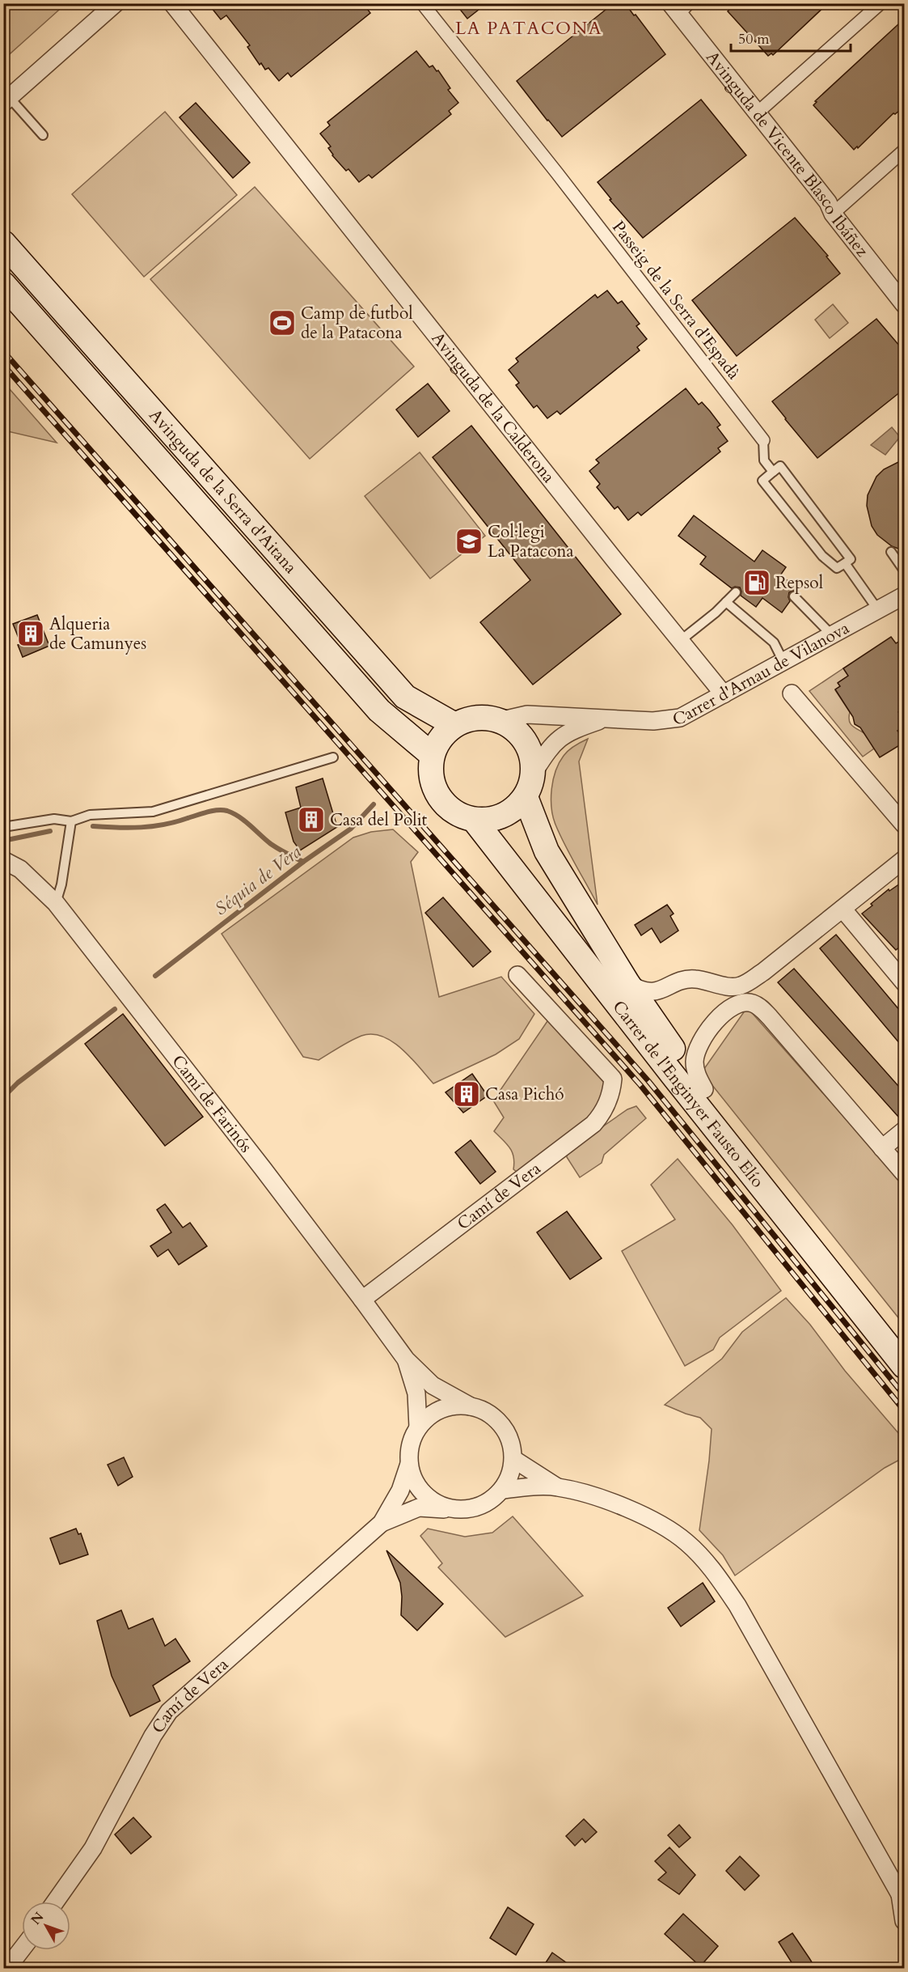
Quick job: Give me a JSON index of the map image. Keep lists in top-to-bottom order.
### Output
{
  "streets": {
    "main road": ["Avinguda de la Serra d'Aitana", "Carrer de l'Enginyer Fausto Elío"],
    "street": [
      "Avinguda de Vicente Blasco Ibáñez",
      "Passeig de la Serra d'Espadà",
      "Avinguda de la Calderona",
      "Carrer d'Arnau de Vilanova",
      "Camí de Farinós",
      "Camí de Vera"
    ]
  },
  "crossings": [
    ["Avinguda de la Calderona", "Carrer d'Arnau de Vilanova"],
    ["Avinguda de la Serra d'Aitana", "Carrer d'Arnau de Vilanova"],
    ["Avinguda de la Serra d'Aitana", "Carrer de l'Enginyer Fausto Elío"],
    ["Carrer d'Arnau de Vilanova", "Carrer de l'Enginyer Fausto Elío"],
    ["Camí de Farinós", "Camí de Vera"]
  ],
  "districts": ["LA PATACONA"],
  "water": ["Séquia de Vera"],
  "places": {
    "sports": ["Camp de futbol de la Patacona"],
    "school or university": ["Col·legi La Patacona"],
    "fuel station": ["Repsol"],
    "building": ["Alqueria de Camunyes", "Casa del Polit", "Casa Pichó"]
  },
  "scale_bar": "50 m",
  "north": "top left"
}
